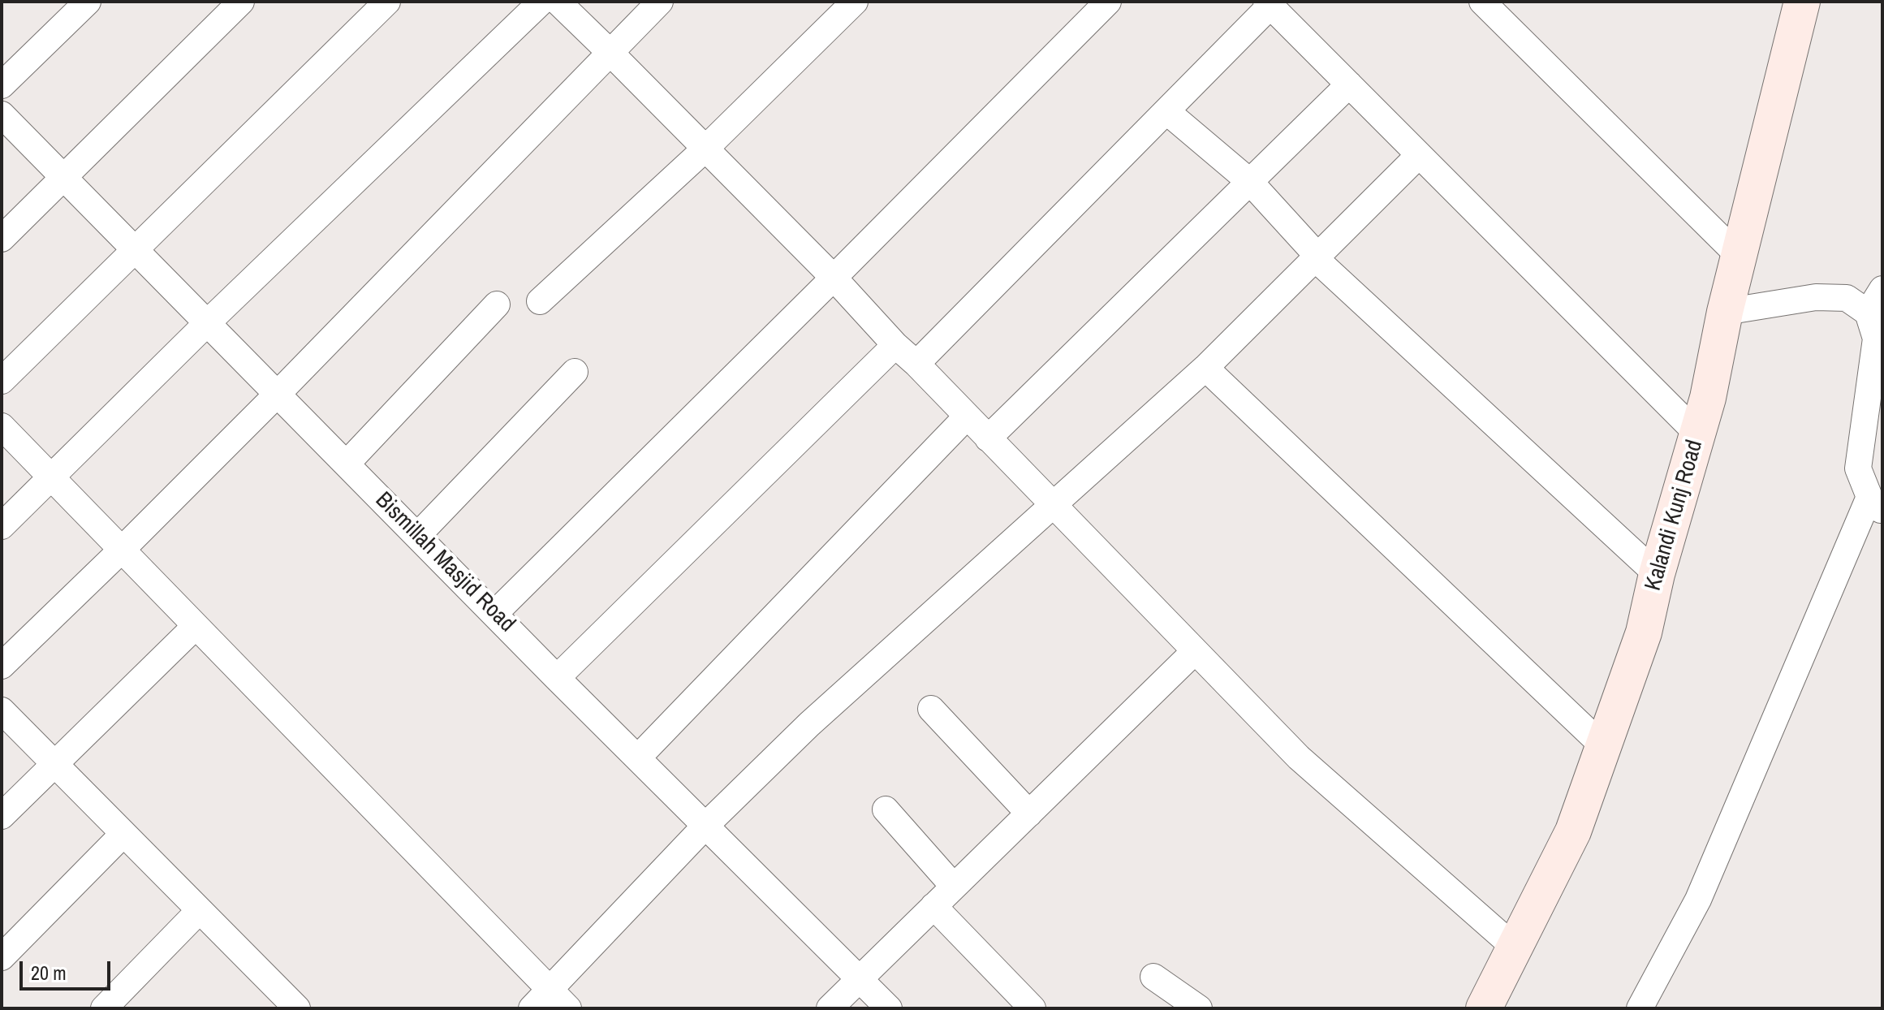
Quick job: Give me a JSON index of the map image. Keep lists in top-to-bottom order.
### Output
{
  "streets": {
    "street": ["Kalandi Kunj Road", "Bismillah Masjid Road"]
  },
  "scale_bar": "20 m"
}
